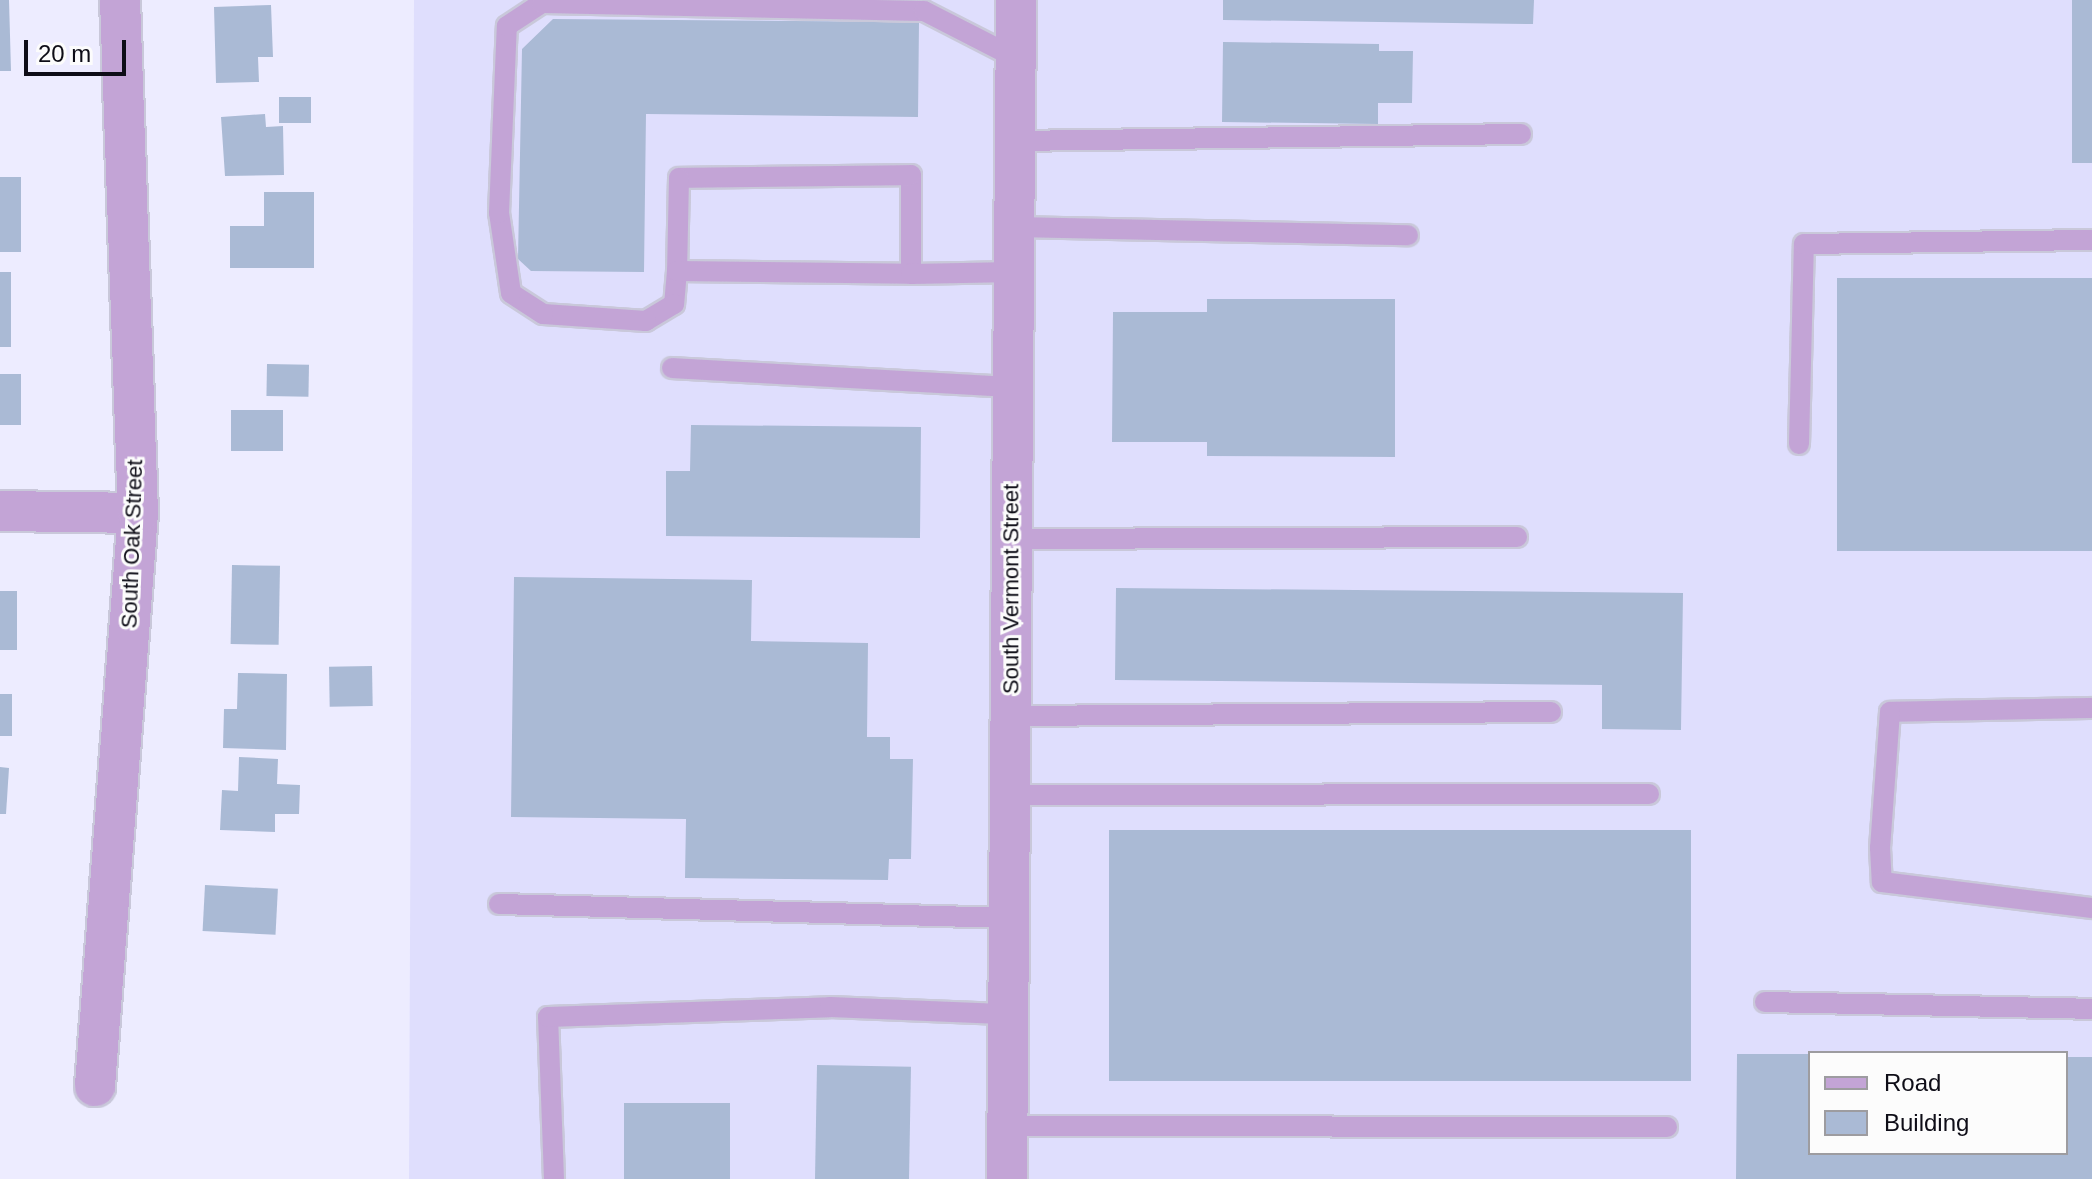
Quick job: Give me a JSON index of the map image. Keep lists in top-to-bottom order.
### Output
{
  "streets": {
    "street": ["South Oak Street", "South Vermont Street"]
  },
  "legend": ["Road", "Building"],
  "scale_bar": "20 m"
}
